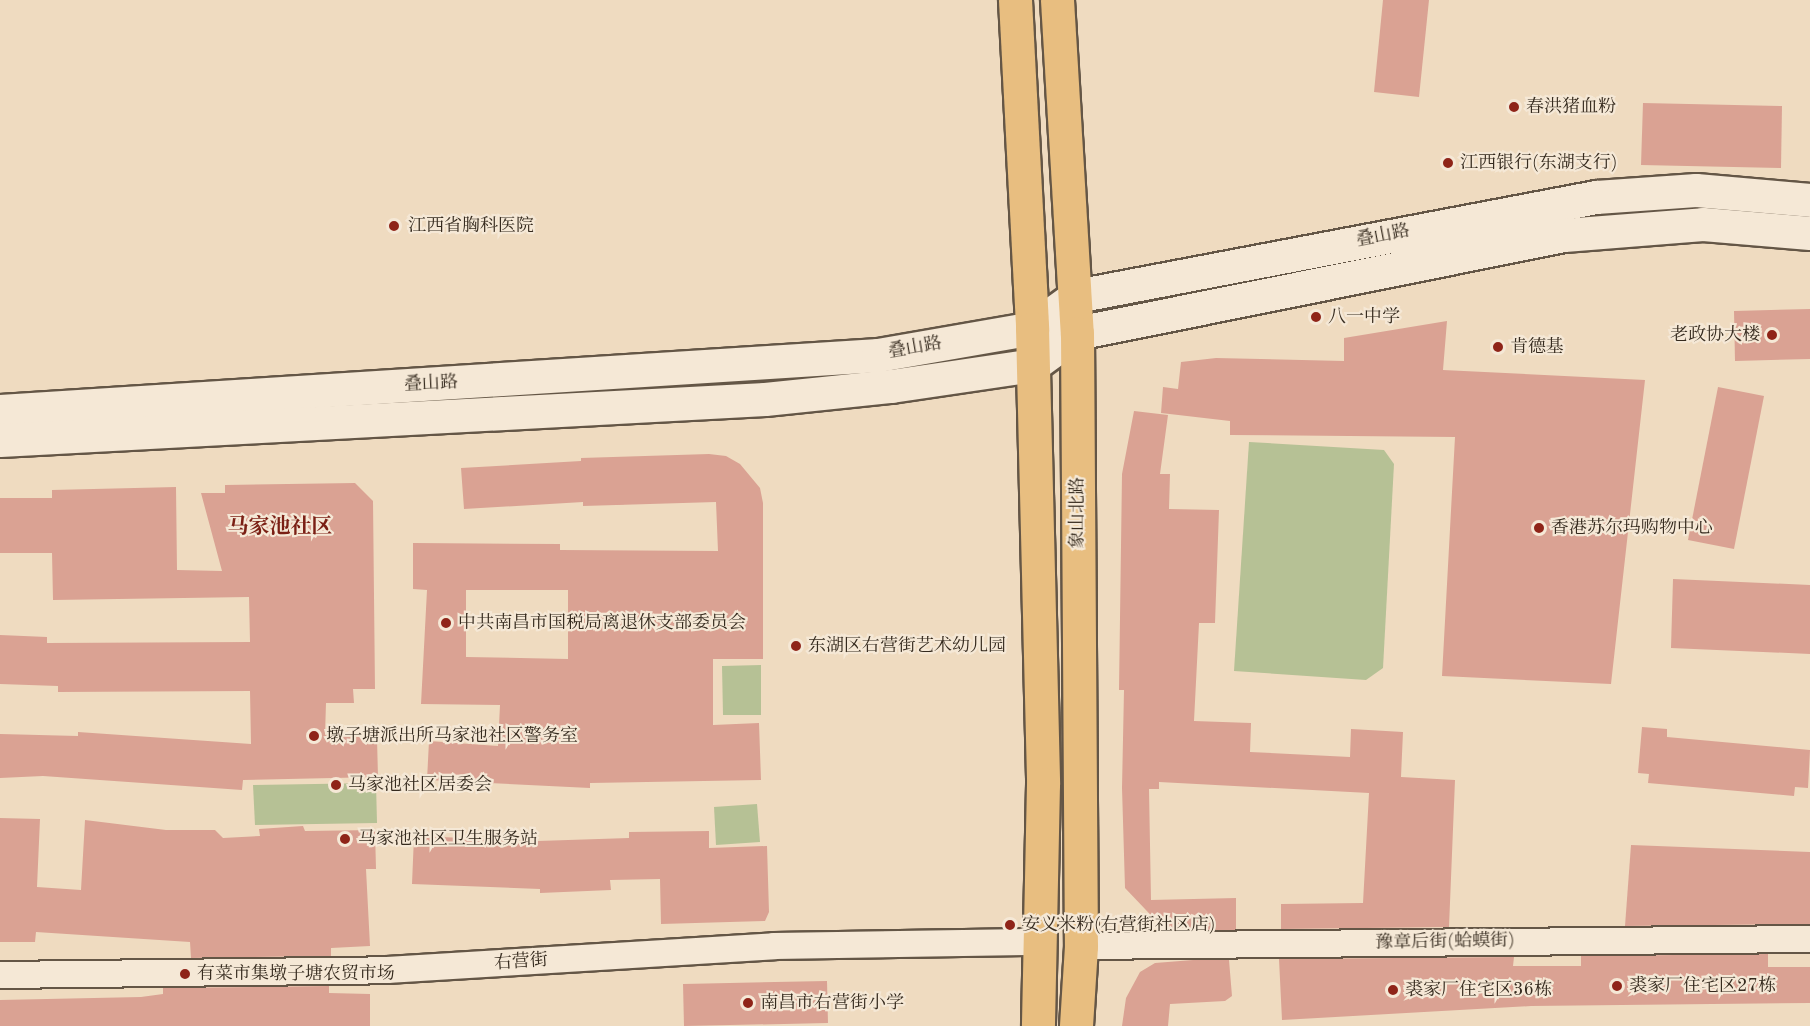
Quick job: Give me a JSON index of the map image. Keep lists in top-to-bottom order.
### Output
{
  "streets": {
    "main road": ["叠山路", "象山北路"],
    "street": ["豫章后街(蛤蟆街)", "右营街"]
  },
  "crossings": [
    ["叠山路", "象山北路"],
    ["象山北路", "豫章后街(蛤蟆街)"]
  ],
  "districts": ["马家池社区"],
  "places": [
    "春洪猪血粉",
    "江西银行(东湖支行)",
    "江西省胸科医院",
    "八一中学",
    "老政协大楼",
    "肯德基",
    "香港苏尔玛购物中心",
    "中共南昌市国税局离退休支部委员会",
    "东湖区右营街艺术幼儿园",
    "墩子塘派出所马家池社区警务室",
    "马家池社区居委会",
    "马家池社区卫生服务站",
    "安义米粉(右营街社区店)",
    "有菜市集墩子塘农贸市场",
    "裘家厂住宅区27栋",
    "裘家厂住宅区36栋",
    "南昌市右营街小学"
  ]
}
